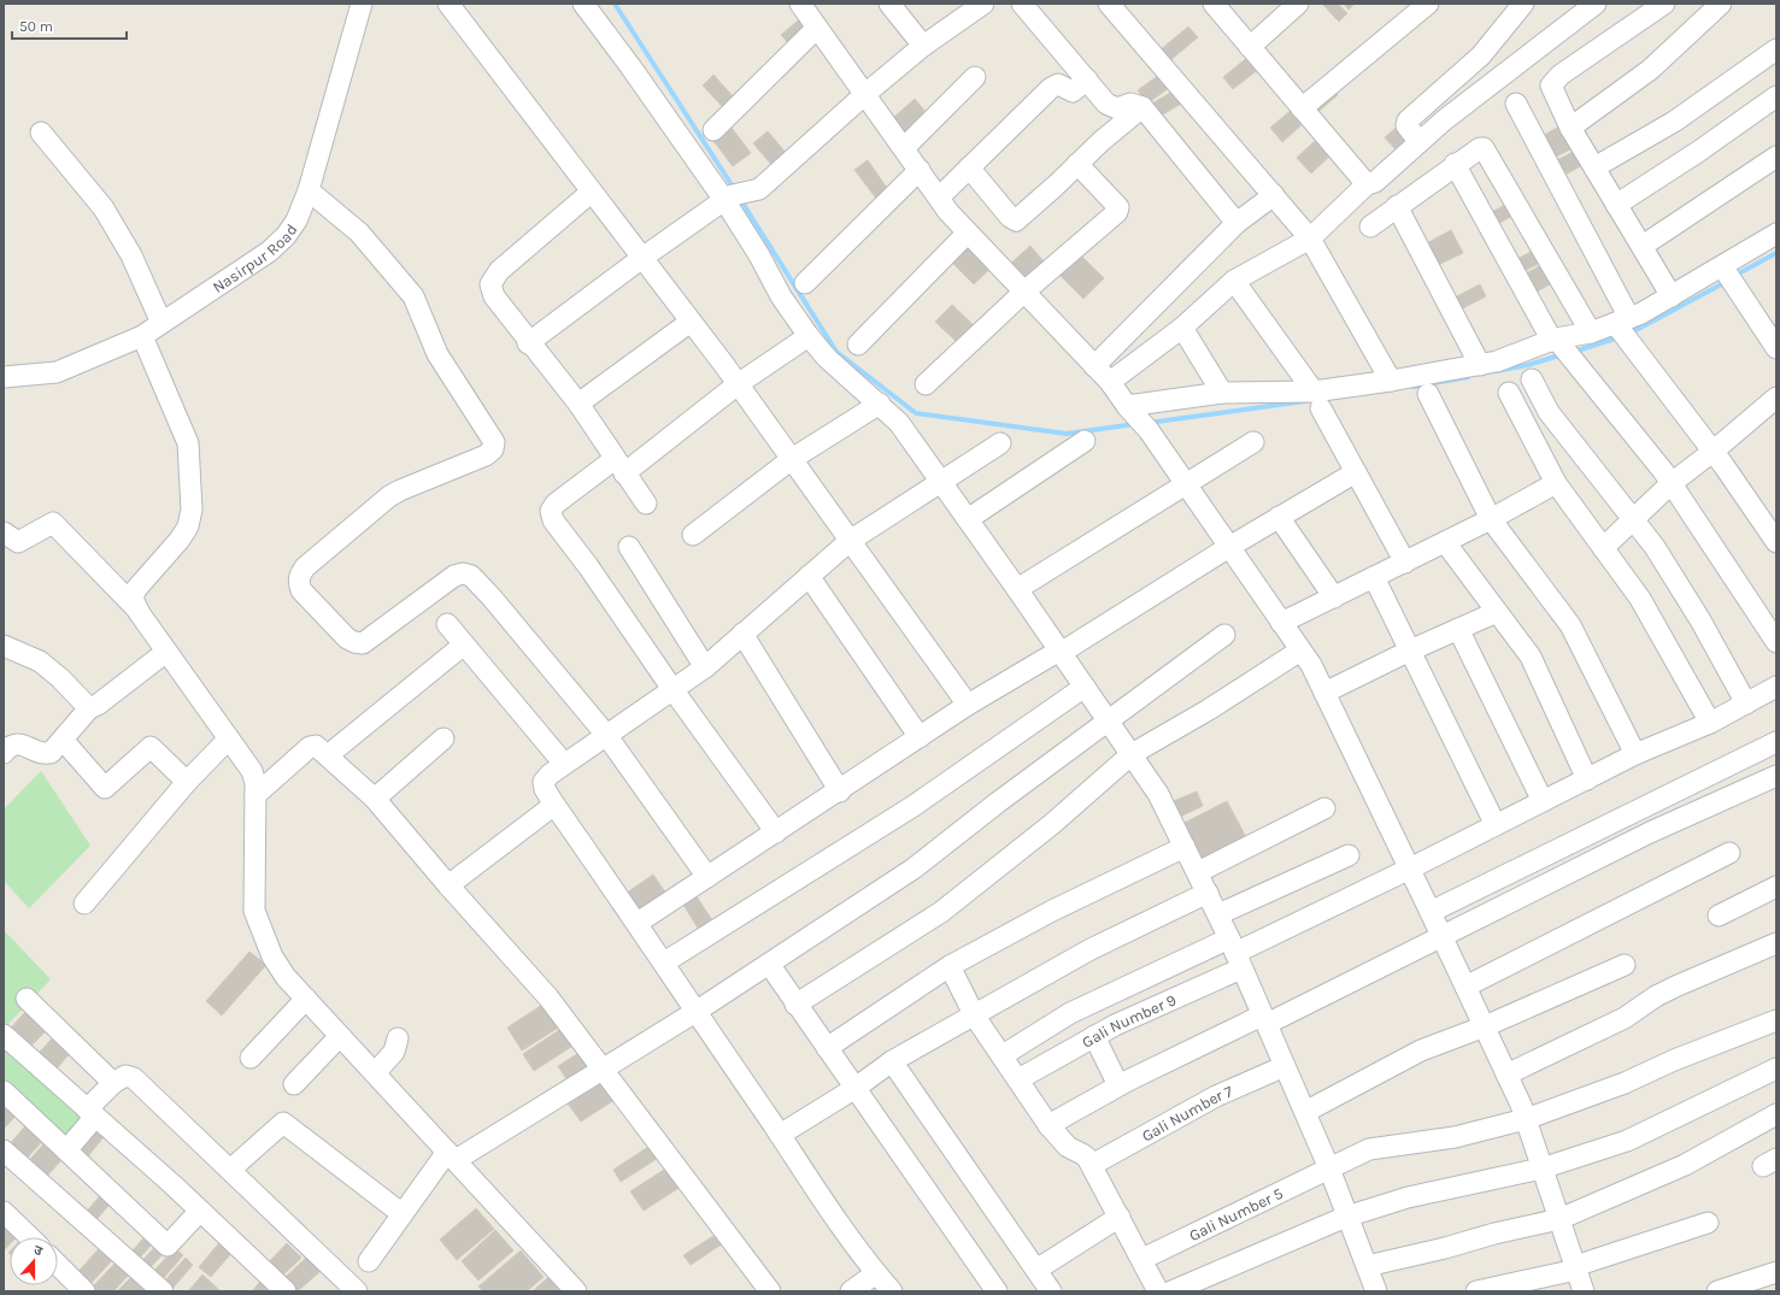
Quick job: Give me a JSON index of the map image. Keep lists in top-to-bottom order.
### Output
{
  "streets": {
    "street": [
      "Nasirpur Road",
      "Gali Number 9",
      "Gali Number 7",
      "Gali Number 5"
    ]
  },
  "scale_bar": "50 m",
  "north": "top"
}
